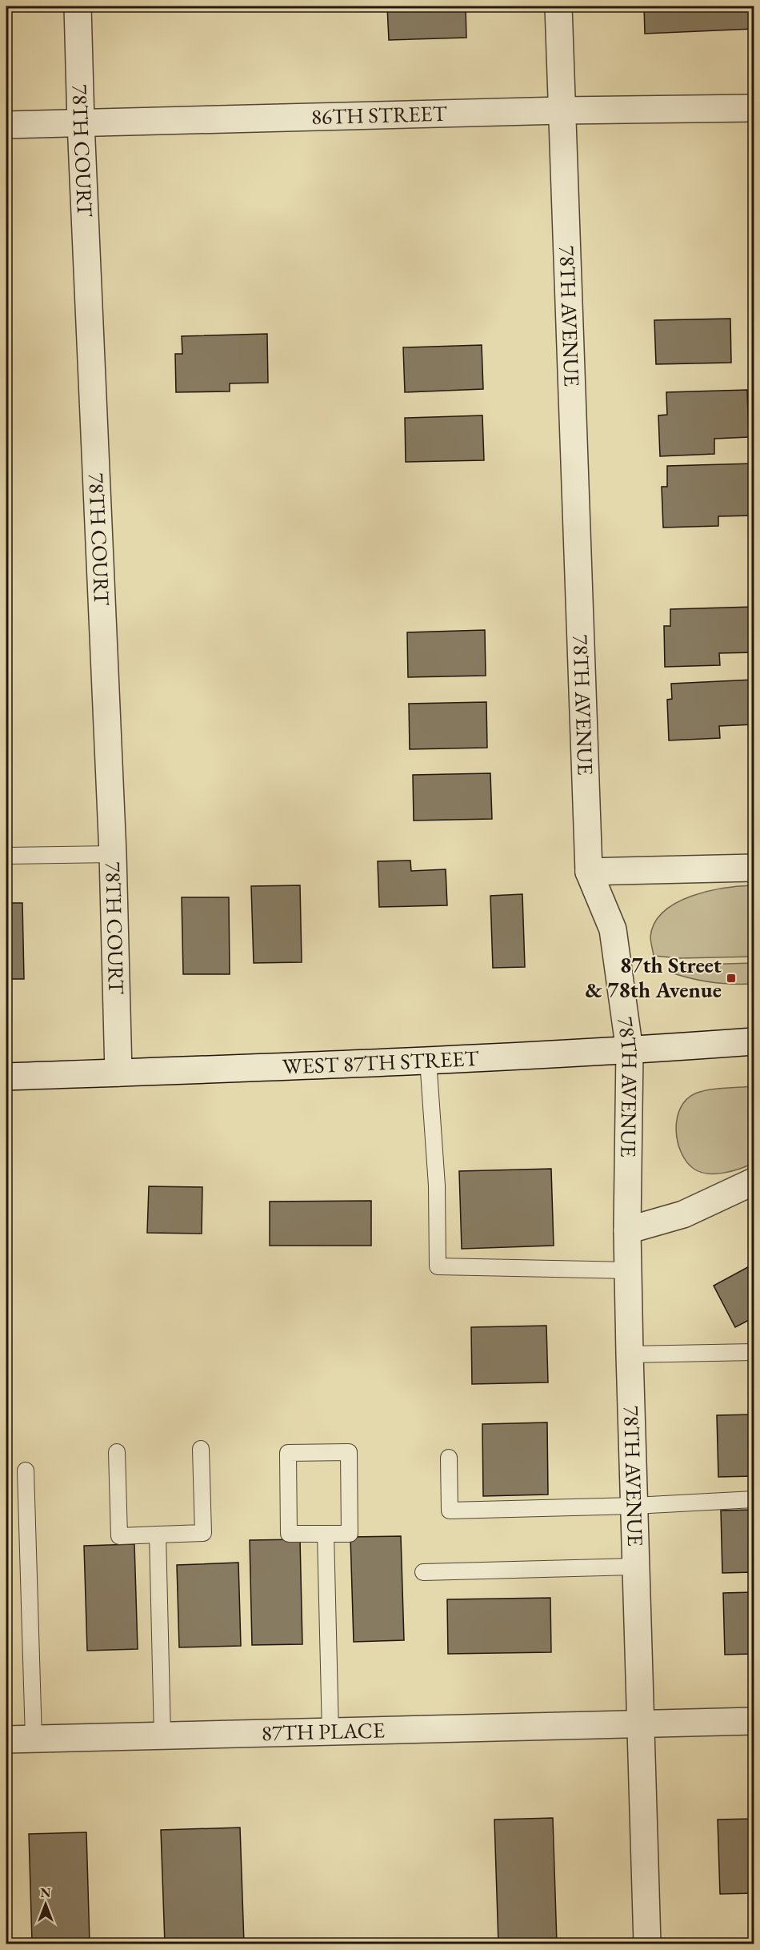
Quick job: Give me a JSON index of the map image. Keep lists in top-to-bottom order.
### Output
{
  "streets": {
    "street": [
      "86TH STREET",
      "78TH COURT",
      "78TH AVENUE",
      "WEST 87TH STREET",
      "87TH PLACE"
    ]
  },
  "crossings": [
    ["86TH STREET", "78TH COURT"],
    ["86TH STREET", "78TH AVENUE"],
    ["78TH COURT", "WEST 87TH STREET"],
    ["78TH AVENUE", "WEST 87TH STREET"],
    ["78TH AVENUE", "87TH PLACE"]
  ],
  "places": {
    "transit": ["87th Street & 78th Avenue"]
  },
  "north": "top"
}
